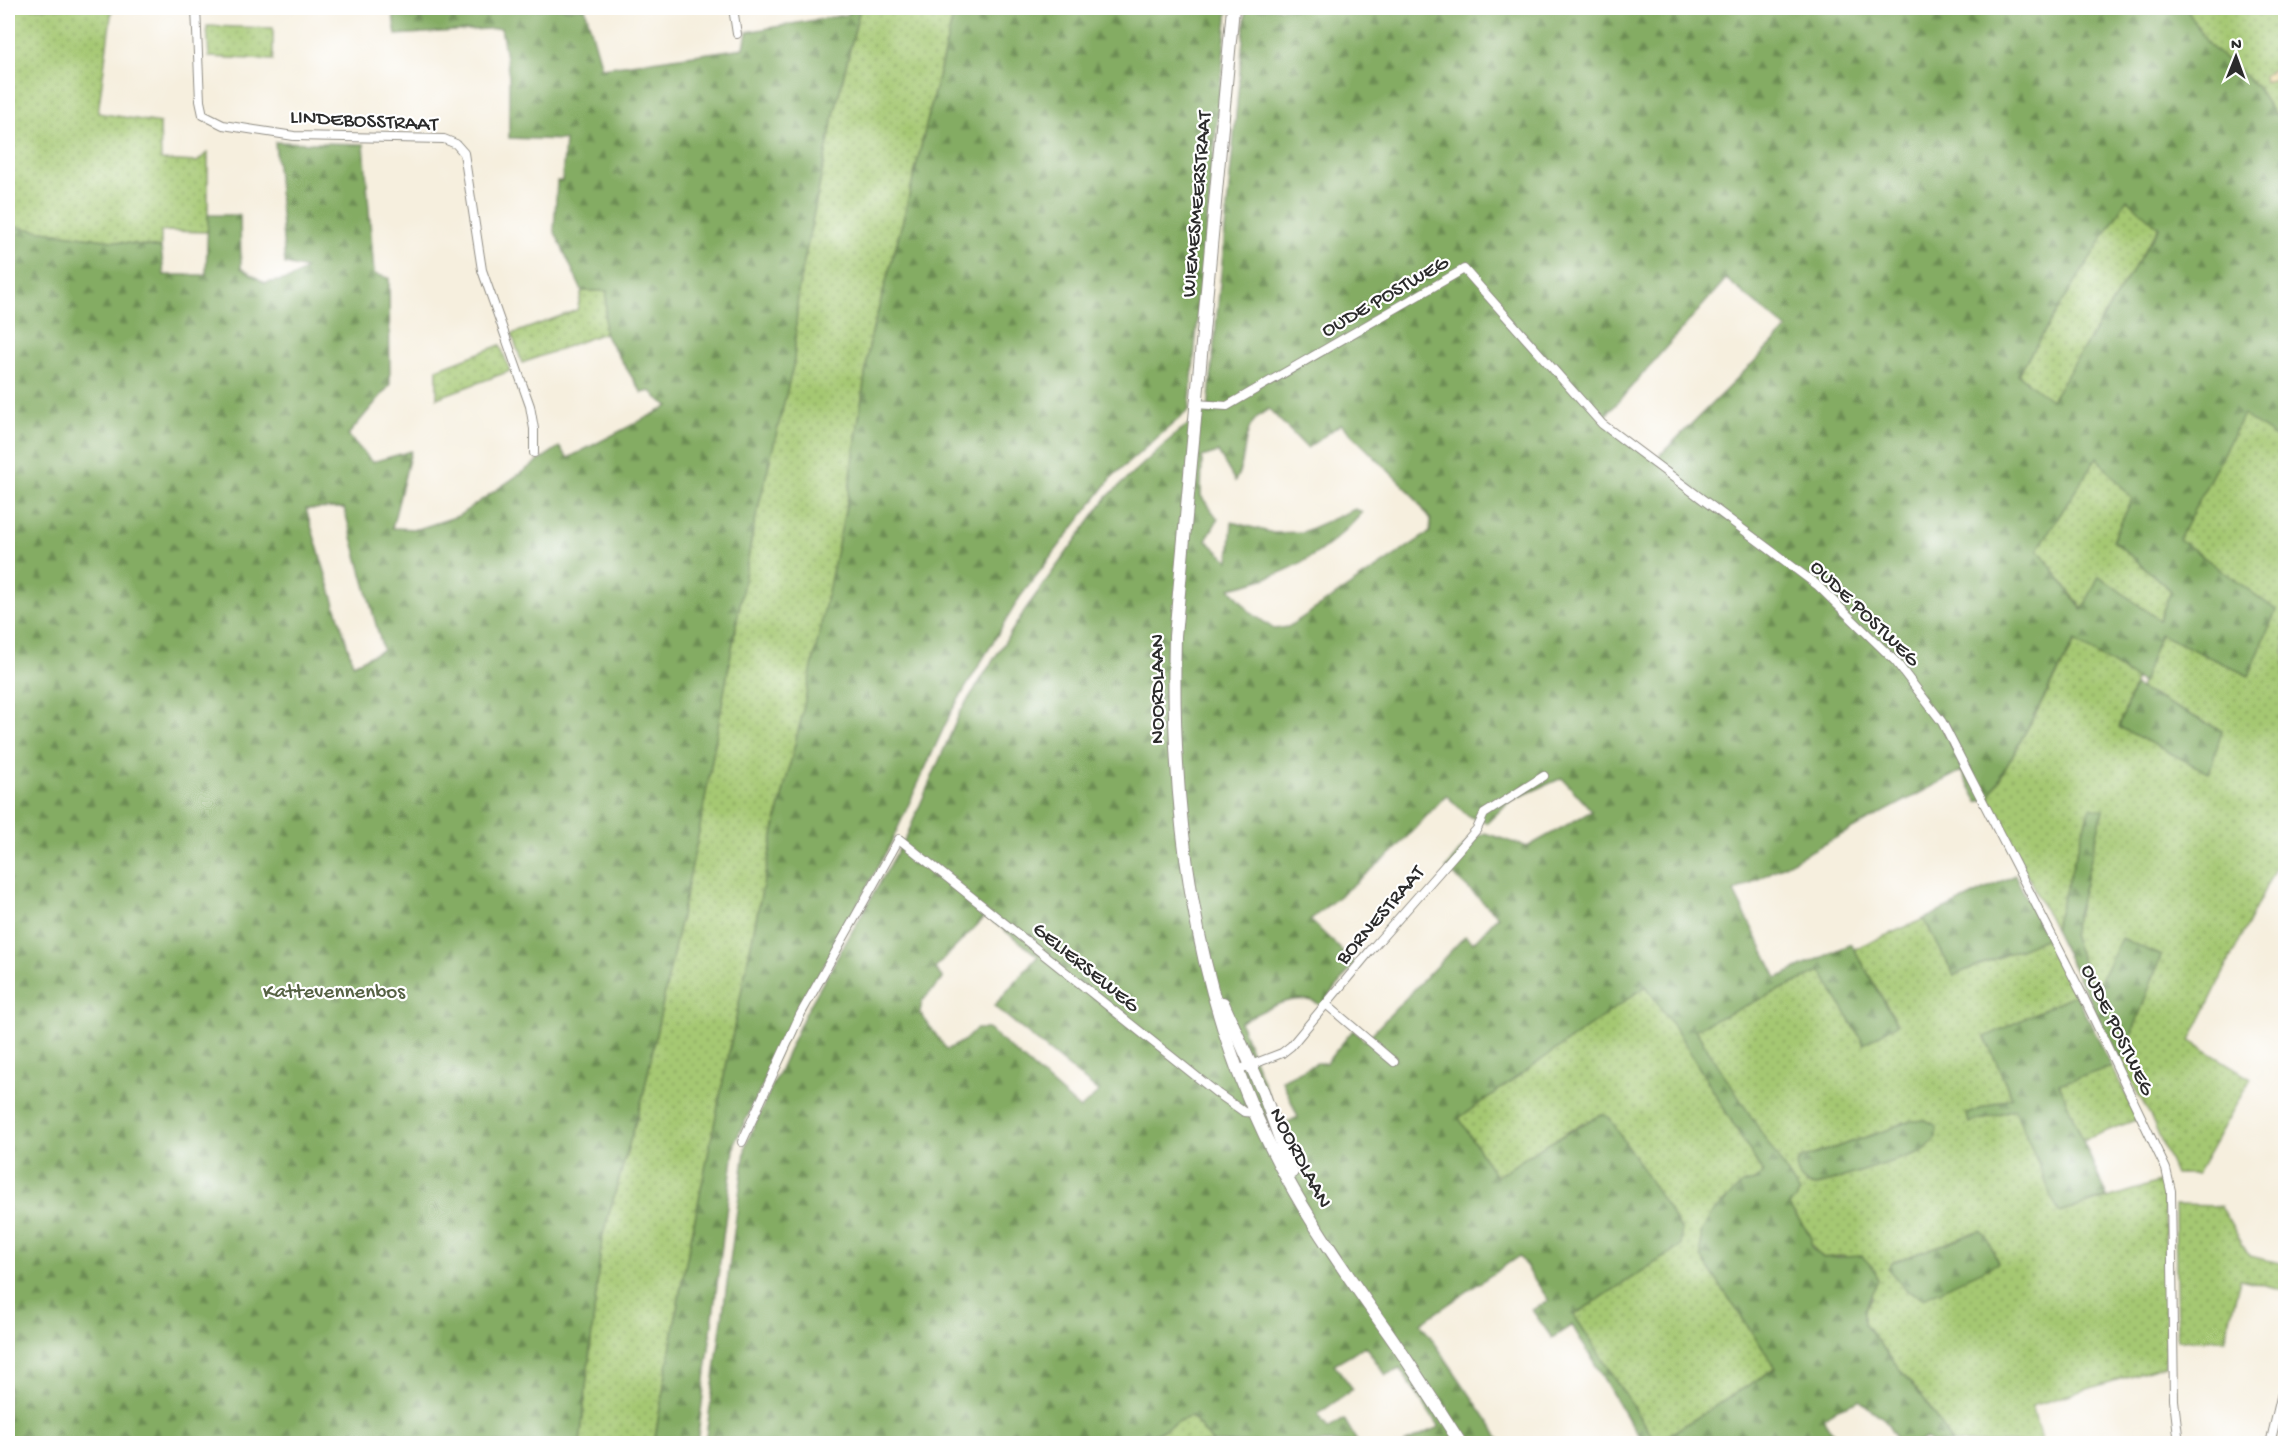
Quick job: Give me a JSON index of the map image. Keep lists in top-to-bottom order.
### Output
{
  "streets": {
    "main road": ["WIEMESMEERSTRAAT", "NOORDLAAN"],
    "street": [
      "LINDEBOSSTRAAT",
      "OUDE POSTWEG",
      "BORNESTRAAT",
      "GELIERSEWEG"
    ]
  },
  "crossings": [
    ["WIEMESMEERSTRAAT", "OUDE POSTWEG"],
    ["WIEMESMEERSTRAAT", "NOORDLAAN"],
    ["OUDE POSTWEG", "NOORDLAAN"],
    ["NOORDLAAN", "BORNESTRAAT"],
    ["NOORDLAAN", "GELIERSEWEG"]
  ],
  "parks": ["Kattevennenbos"],
  "north": "top"
}
